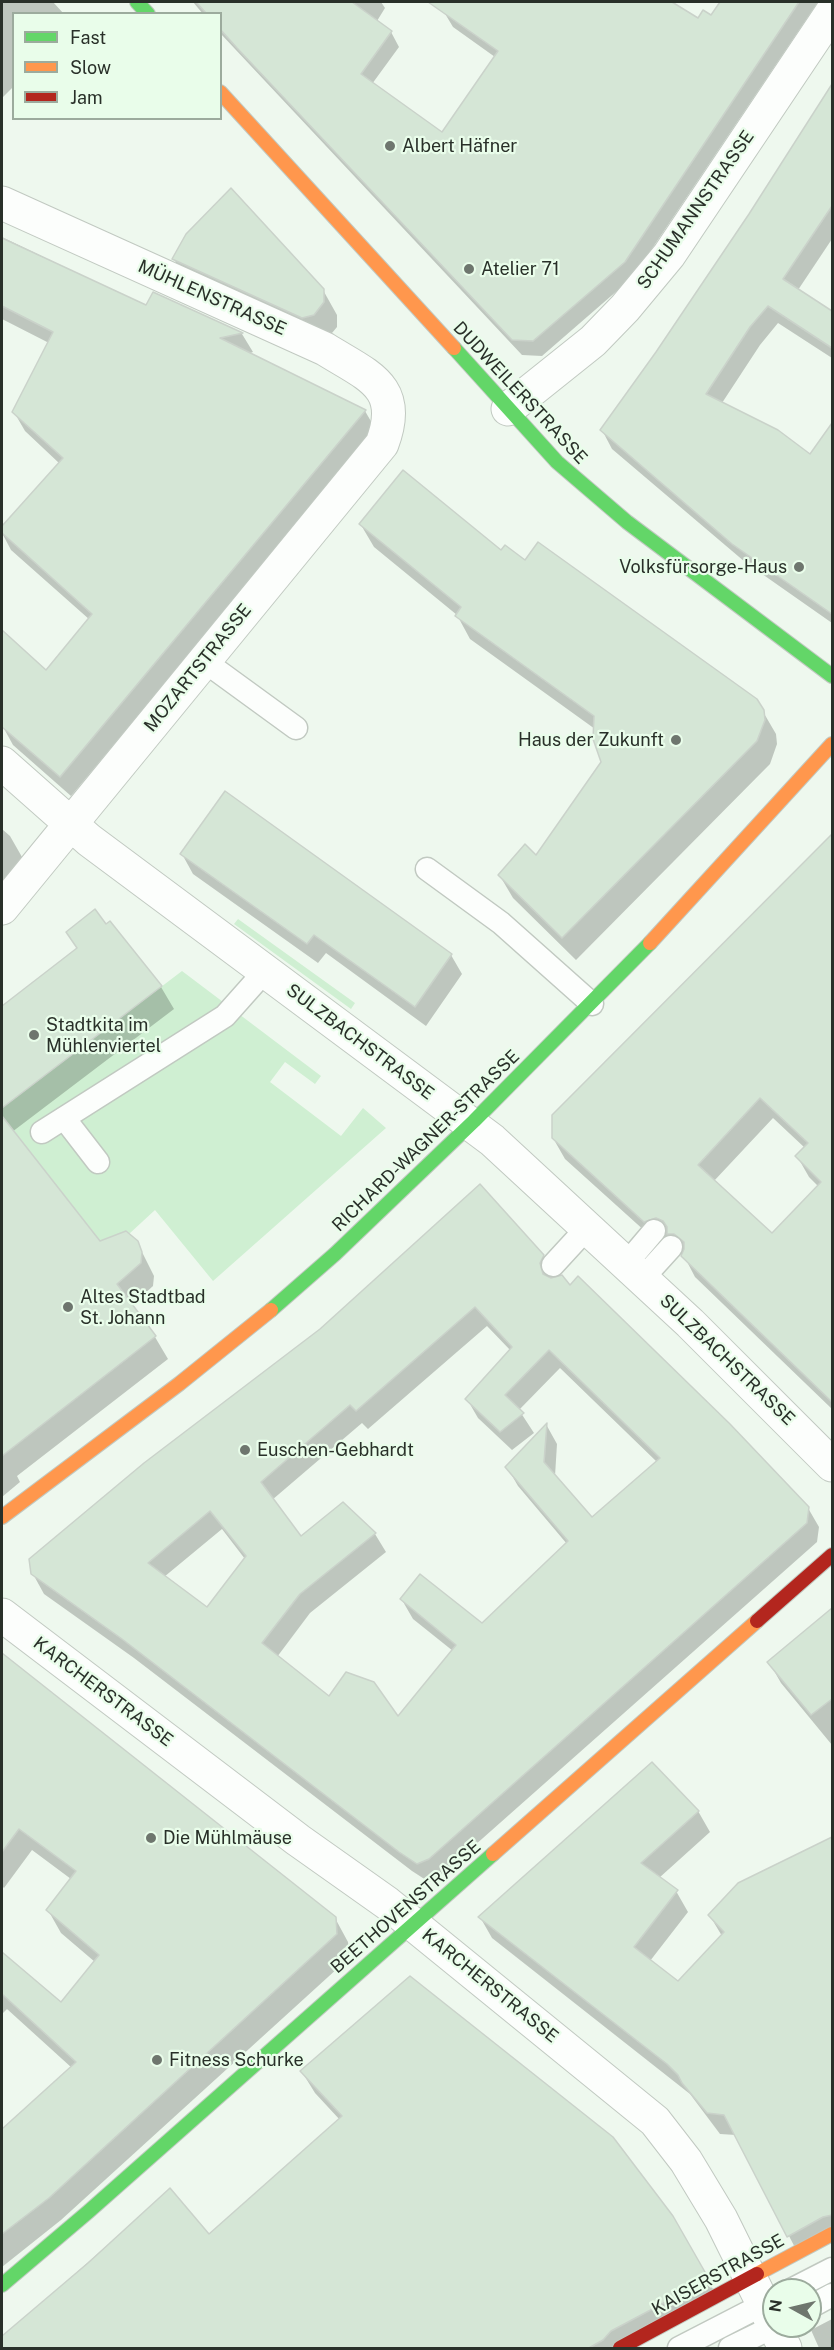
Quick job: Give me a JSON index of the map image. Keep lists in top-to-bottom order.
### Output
{
  "streets": {
    "main road": [
      "DUDWEILERSTRASSE",
      "RICHARD-WAGNER-STRASSE",
      "BEETHOVENSTRASSE",
      "KAISERSTRASSE"
    ],
    "street": [
      "SCHUMANNSTRASSE",
      "MÜHLENSTRASSE",
      "MOZARTSTRASSE",
      "SULZBACHSTRASSE",
      "KARCHERSTRASSE"
    ]
  },
  "crossings": [
    ["SCHUMANNSTRASSE", "DUDWEILERSTRASSE"],
    ["MÜHLENSTRASSE", "MOZARTSTRASSE"],
    ["MOZARTSTRASSE", "SULZBACHSTRASSE"],
    ["SULZBACHSTRASSE", "RICHARD-WAGNER-STRASSE"],
    ["KARCHERSTRASSE", "BEETHOVENSTRASSE"]
  ],
  "places": [
    "Albert Häfner",
    "Atelier 71",
    "Volksfürsorge-Haus",
    "Haus der Zukunft",
    "Stadtkita im Mühlenviertel",
    "Altes Stadtbad St. Johann",
    "Euschen-Gebhardt",
    "Die Mühlmäuse",
    "Fitness Schurke"
  ],
  "legend": ["Fast", "Slow", "Jam"],
  "north": "left"
}
